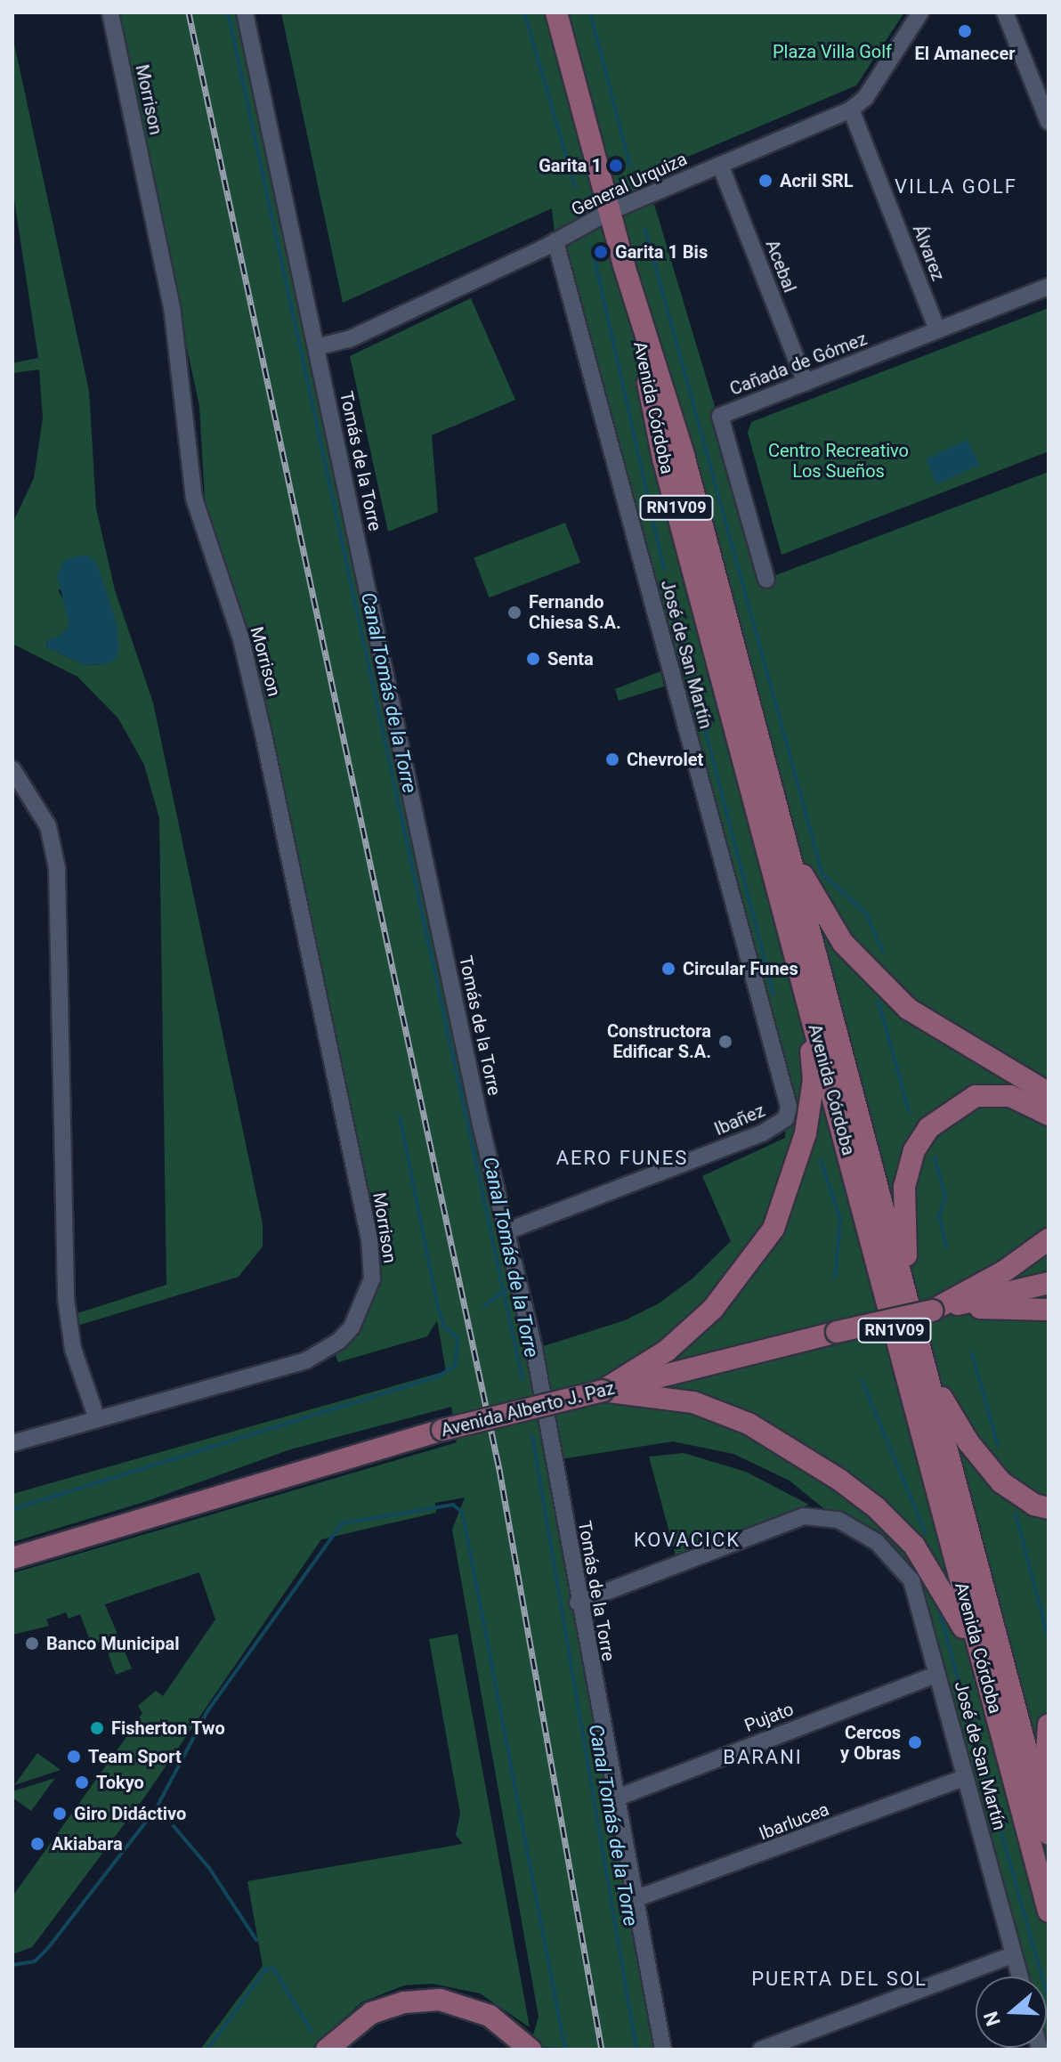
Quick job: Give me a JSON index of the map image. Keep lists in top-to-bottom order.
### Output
{
  "streets": {
    "main road": ["Avenida Córdoba", "RN1V09", "Avenida Alberto J. Paz"],
    "street": [
      "Morrison",
      "General Urquiza",
      "Álvarez",
      "Acebal",
      "Cañada de Gómez",
      "Tomás de la Torre",
      "José de San Martín",
      "Ibañez",
      "Pujato",
      "Ibarlucea"
    ]
  },
  "crossings": [
    ["General Urquiza", "Álvarez"],
    ["General Urquiza", "Acebal"],
    ["General Urquiza", "Avenida Córdoba"],
    ["General Urquiza", "Tomás de la Torre"],
    ["General Urquiza", "José de San Martín"],
    ["Álvarez", "Cañada de Gómez"],
    ["Acebal", "Cañada de Gómez"],
    ["Tomás de la Torre", "José de San Martín"],
    ["Tomás de la Torre", "Ibañez"],
    ["Tomás de la Torre", "Pujato"],
    ["Tomás de la Torre", "Ibarlucea"],
    ["José de San Martín", "Ibañez"],
    ["José de San Martín", "Pujato"],
    ["José de San Martín", "Ibarlucea"]
  ],
  "districts": [
    "VILLA GOLF",
    "AERO FUNES",
    "KOVACICK",
    "BARANI",
    "PUERTA DEL SOL"
  ],
  "water": ["Canal Tomás de la Torre"],
  "parks": ["Plaza Villa Golf", "Centro Recreativo Los Sueños"],
  "places": [
    "El Amanecer",
    "Garita 1",
    "Acril SRL",
    "Garita 1 Bis",
    "Fernando Chiesa S.A.",
    "Senta",
    "Chevrolet",
    "Circular Funes",
    "Constructora Edificar S.A.",
    "Banco Municipal",
    "Fisherton Two",
    "Cercos y Obras",
    "Team Sport",
    "Tokyo",
    "Giro Didáctivo",
    "Akiabara"
  ],
  "north": "left"
}
